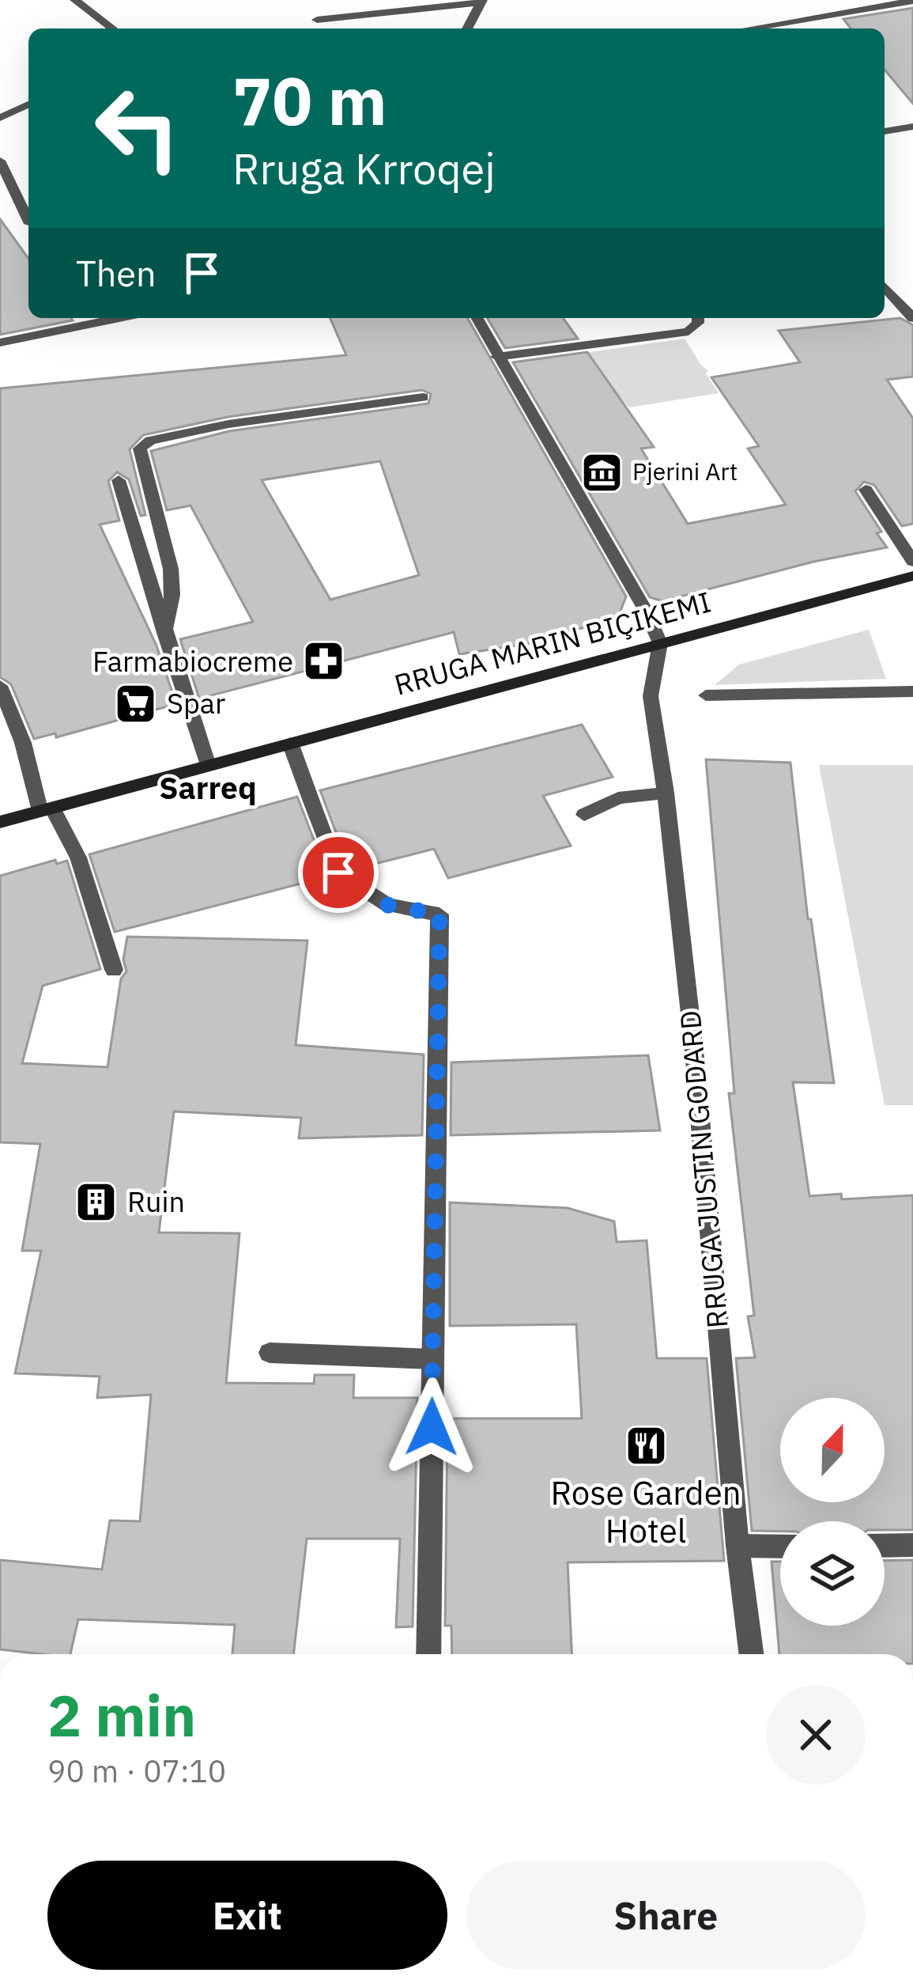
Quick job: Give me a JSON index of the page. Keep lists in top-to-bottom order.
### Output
{
  "streets": {
    "main road": ["RRUGA MARIN BIÇIKEMI"],
    "street": ["RRUGA JUSTIN GODARD"]
  },
  "crossings": [
    ["RRUGA MARIN BIÇIKEMI", "RRUGA JUSTIN GODARD"]
  ],
  "districts": ["Sarreq"],
  "places": {
    "museum": ["Pjerini Art"],
    "pharmacy": ["Farmabiocreme"],
    "supermarket": ["Spar"],
    "building": ["Ruin"],
    "restaurant": ["Rose Garden Hotel"]
  },
  "north": "top",
  "page": {
    "turn": ["70 m", "Rruga Krroqej"],
    "then": "Then",
    "heading": ["2 min", "90 m · 07:10"],
    "buttons": ["Exit", "Share"]
  }
}
